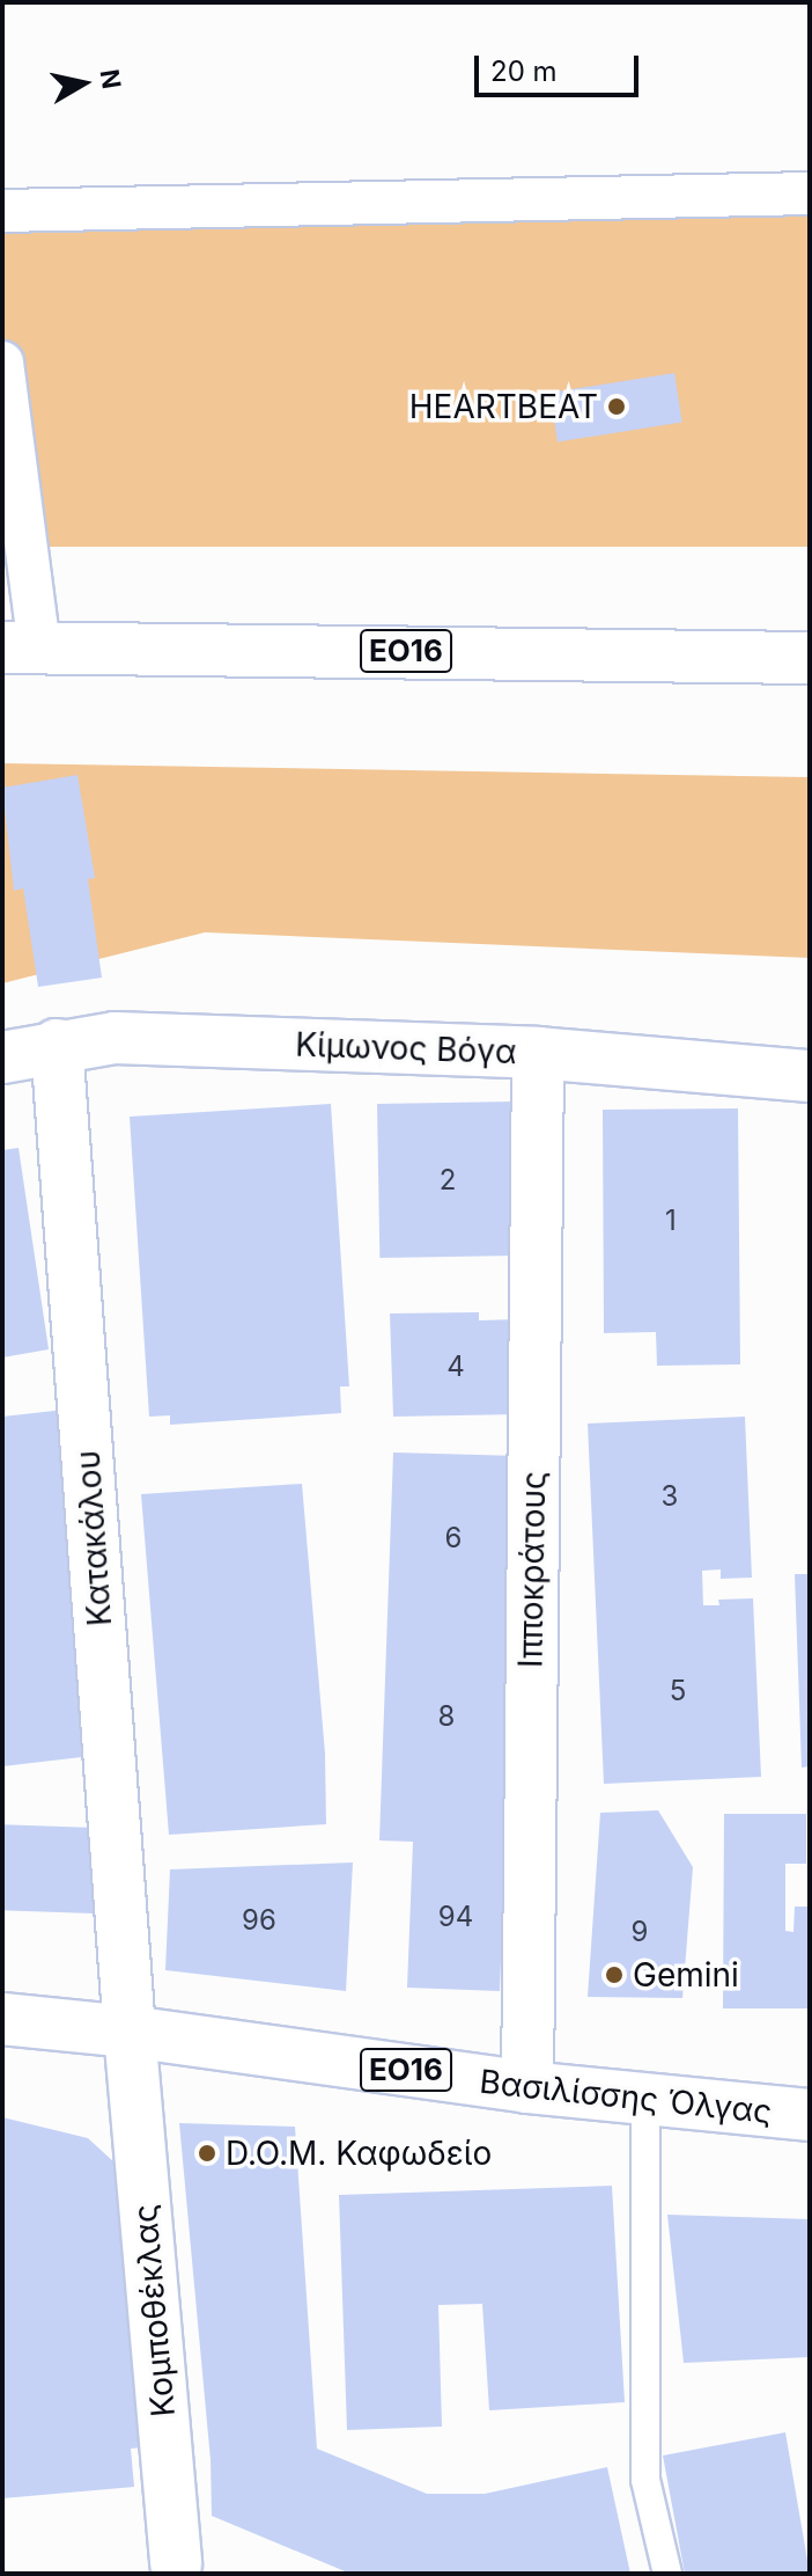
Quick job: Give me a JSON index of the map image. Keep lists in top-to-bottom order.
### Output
{
  "streets": {
    "street": [
      "ΕΟ16",
      "Κίμωνος Βόγα",
      "Κατακάλου",
      "Ιπποκράτους",
      "Βασιλίσσης Όλγας",
      "Κομποθέκλας"
    ]
  },
  "crossings": [
    ["Κίμωνος Βόγα", "Κατακάλου"],
    ["Κίμωνος Βόγα", "Ιπποκράτους"],
    ["Κατακάλου", "Βασιλίσσης Όλγας"],
    ["Κατακάλου", "Κομποθέκλας"],
    ["Ιπποκράτους", "Βασιλίσσης Όλγας"],
    ["Βασιλίσσης Όλγας", "Κομποθέκλας"]
  ],
  "places": ["HEARTBEAT", "Gemini", "D.O.M. Καφωδείο"],
  "house_numbers": [
    "2",
    "1",
    "4",
    "3",
    "6",
    "5",
    "8",
    "94",
    "96",
    "9"
  ],
  "scale_bar": "20 m",
  "north": "right"
}
